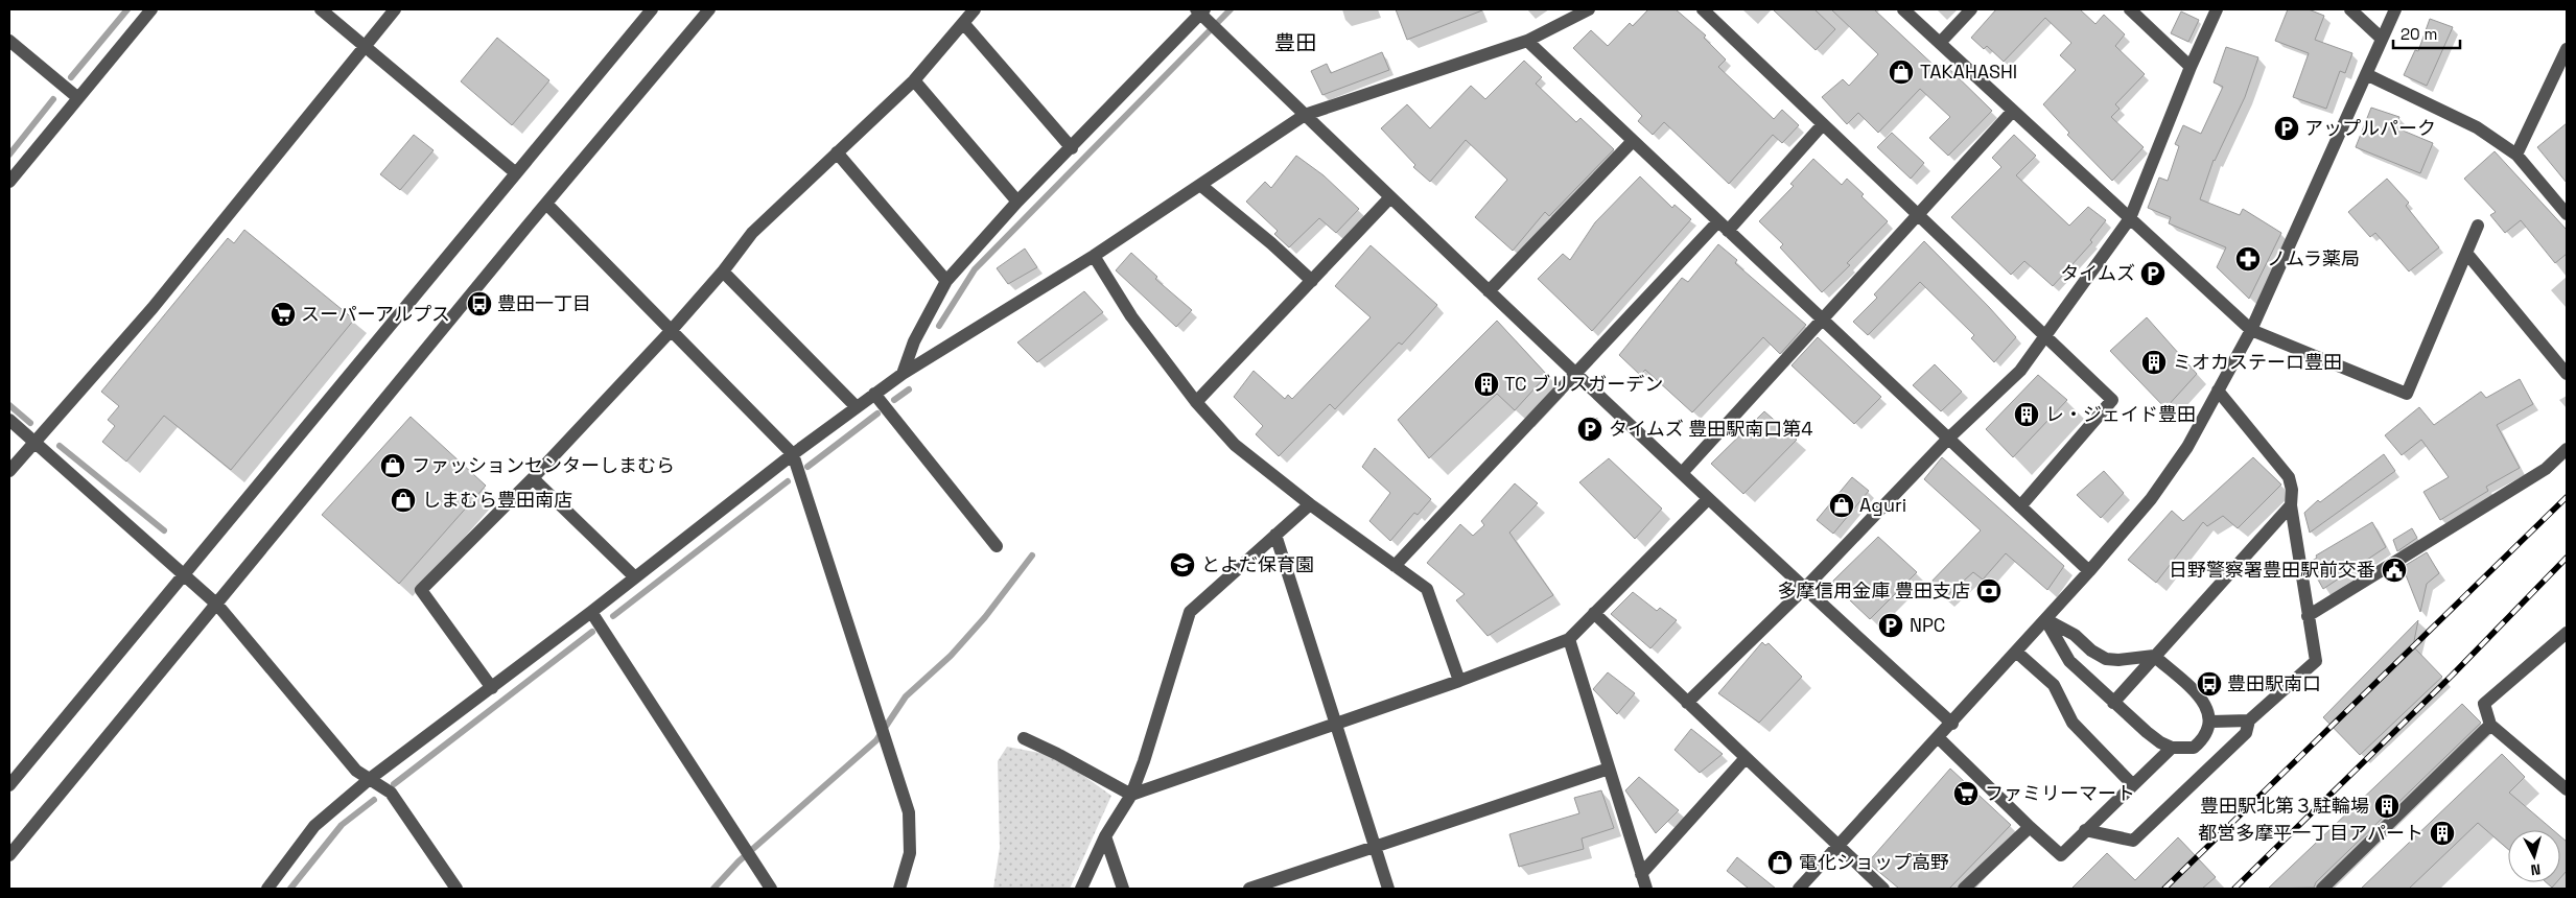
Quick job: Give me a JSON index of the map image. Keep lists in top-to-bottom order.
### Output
{
  "districts": ["豊田"],
  "places": {
    "shop": [
      "TAKAHASHI",
      "ファッションセンターしまむら",
      "しまむら豊田南店",
      "Aguri",
      "電化ショップ高野"
    ],
    "parking": [
      "アップルパーク",
      "タイムズ",
      "タイムズ 豊田駅南口第4",
      "NPC"
    ],
    "pharmacy": ["ノムラ薬局"],
    "bus stop": ["豊田一丁目", "豊田駅南口"],
    "supermarket": ["スーパーアルプス", "ファミリーマート"],
    "building": [
      "ミオカステーロ豊田",
      "TC ブリスガーデン",
      "レ・ジェイド豊田",
      "豊田駅北第３駐輪場",
      "都営多摩平一丁目アパート"
    ],
    "school or university": ["とよだ保育園"],
    "public building": ["日野警察署豊田駅前交番"],
    "bank": ["多摩信用金庫 豊田支店"]
  },
  "scale_bar": "20 m",
  "north": "bottom"
}
